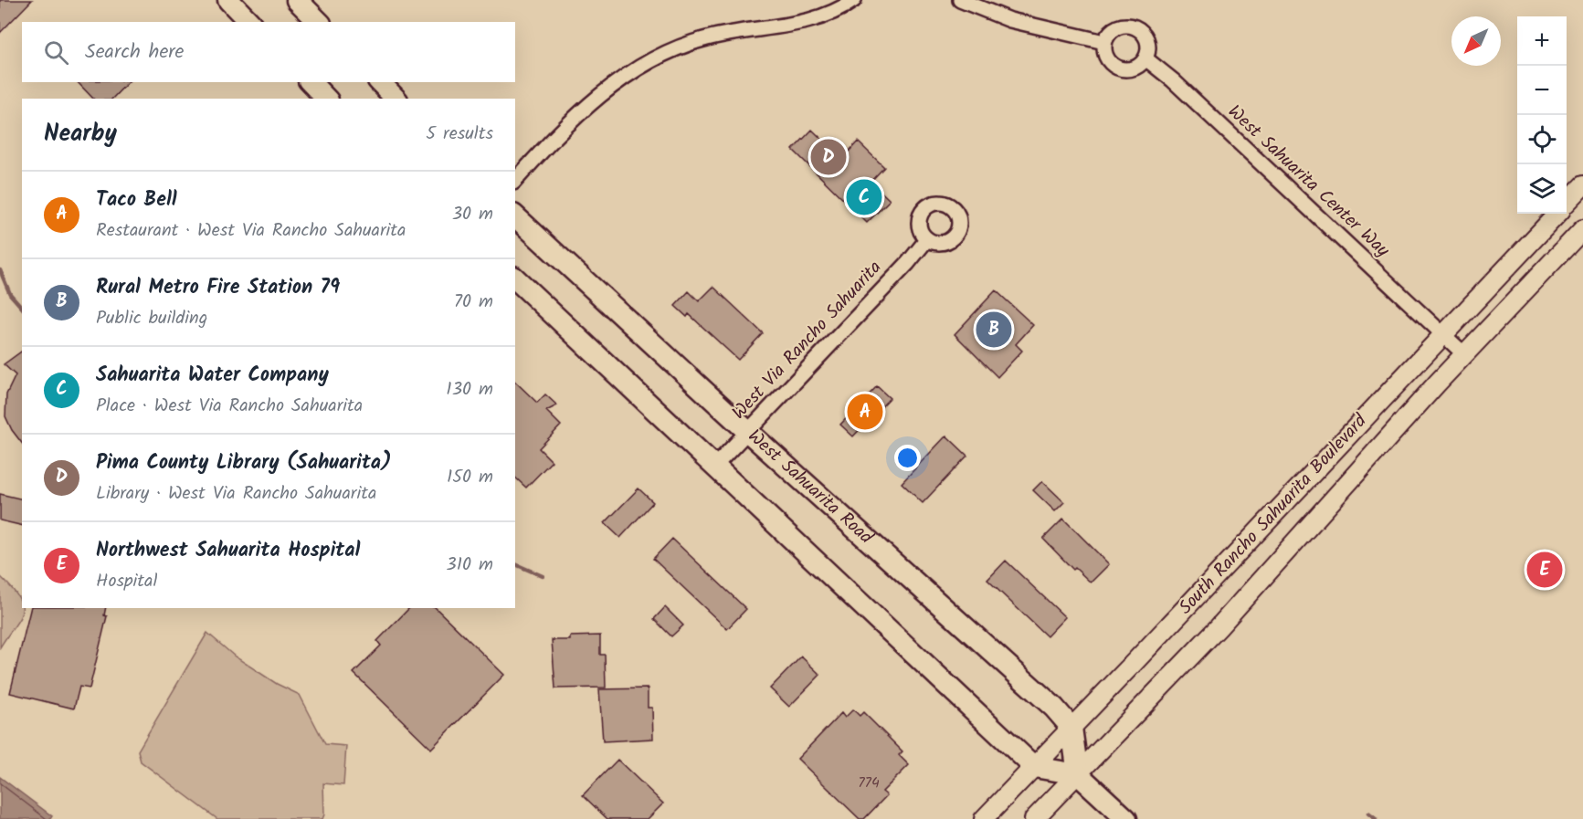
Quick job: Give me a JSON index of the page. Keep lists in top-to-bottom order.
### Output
{
  "streets": {
    "main road": ["West Sahuarita Road"],
    "street": ["West Sahuarita Center Way", "West Via Rancho Sahuarita", "South Rancho Sahuarita Boulevard"]
  },
  "crossings": [
    ["West Sahuarita Center Way", "South Rancho Sahuarita Boulevard"],
    ["West Via Rancho Sahuarita", "West Sahuarita Road"],
    ["West Sahuarita Road", "South Rancho Sahuarita Boulevard"]
  ],
  "house_numbers": ["774"],
  "north": "bottom left",
  "page": {
    "map_buttons": ["+", "−"],
    "search": "Search here",
    "heading": ["Nearby", "5 results"],
    "pins": [
      "D",
      "C",
      "B",
      "A",
      "E"
    ],
    "list": [
      {
        "mark": "A",
        "name": "Taco Bell",
        "note": "Restaurant · West Via Rancho Sahuarita",
        "value": "30 m"
      },
      {
        "mark": "B",
        "name": "Rural Metro Fire Station 79",
        "note": "Public building",
        "value": "70 m"
      },
      {
        "mark": "C",
        "name": "Sahuarita Water Company",
        "note": "Place · West Via Rancho Sahuarita",
        "value": "130 m"
      },
      {
        "mark": "D",
        "name": "Pima County Library (Sahuarita)",
        "note": "Library · West Via Rancho Sahuarita",
        "value": "150 m"
      },
      {
        "mark": "E",
        "name": "Northwest Sahuarita Hospital",
        "note": "Hospital",
        "value": "310 m"
      }
    ]
  }
}
